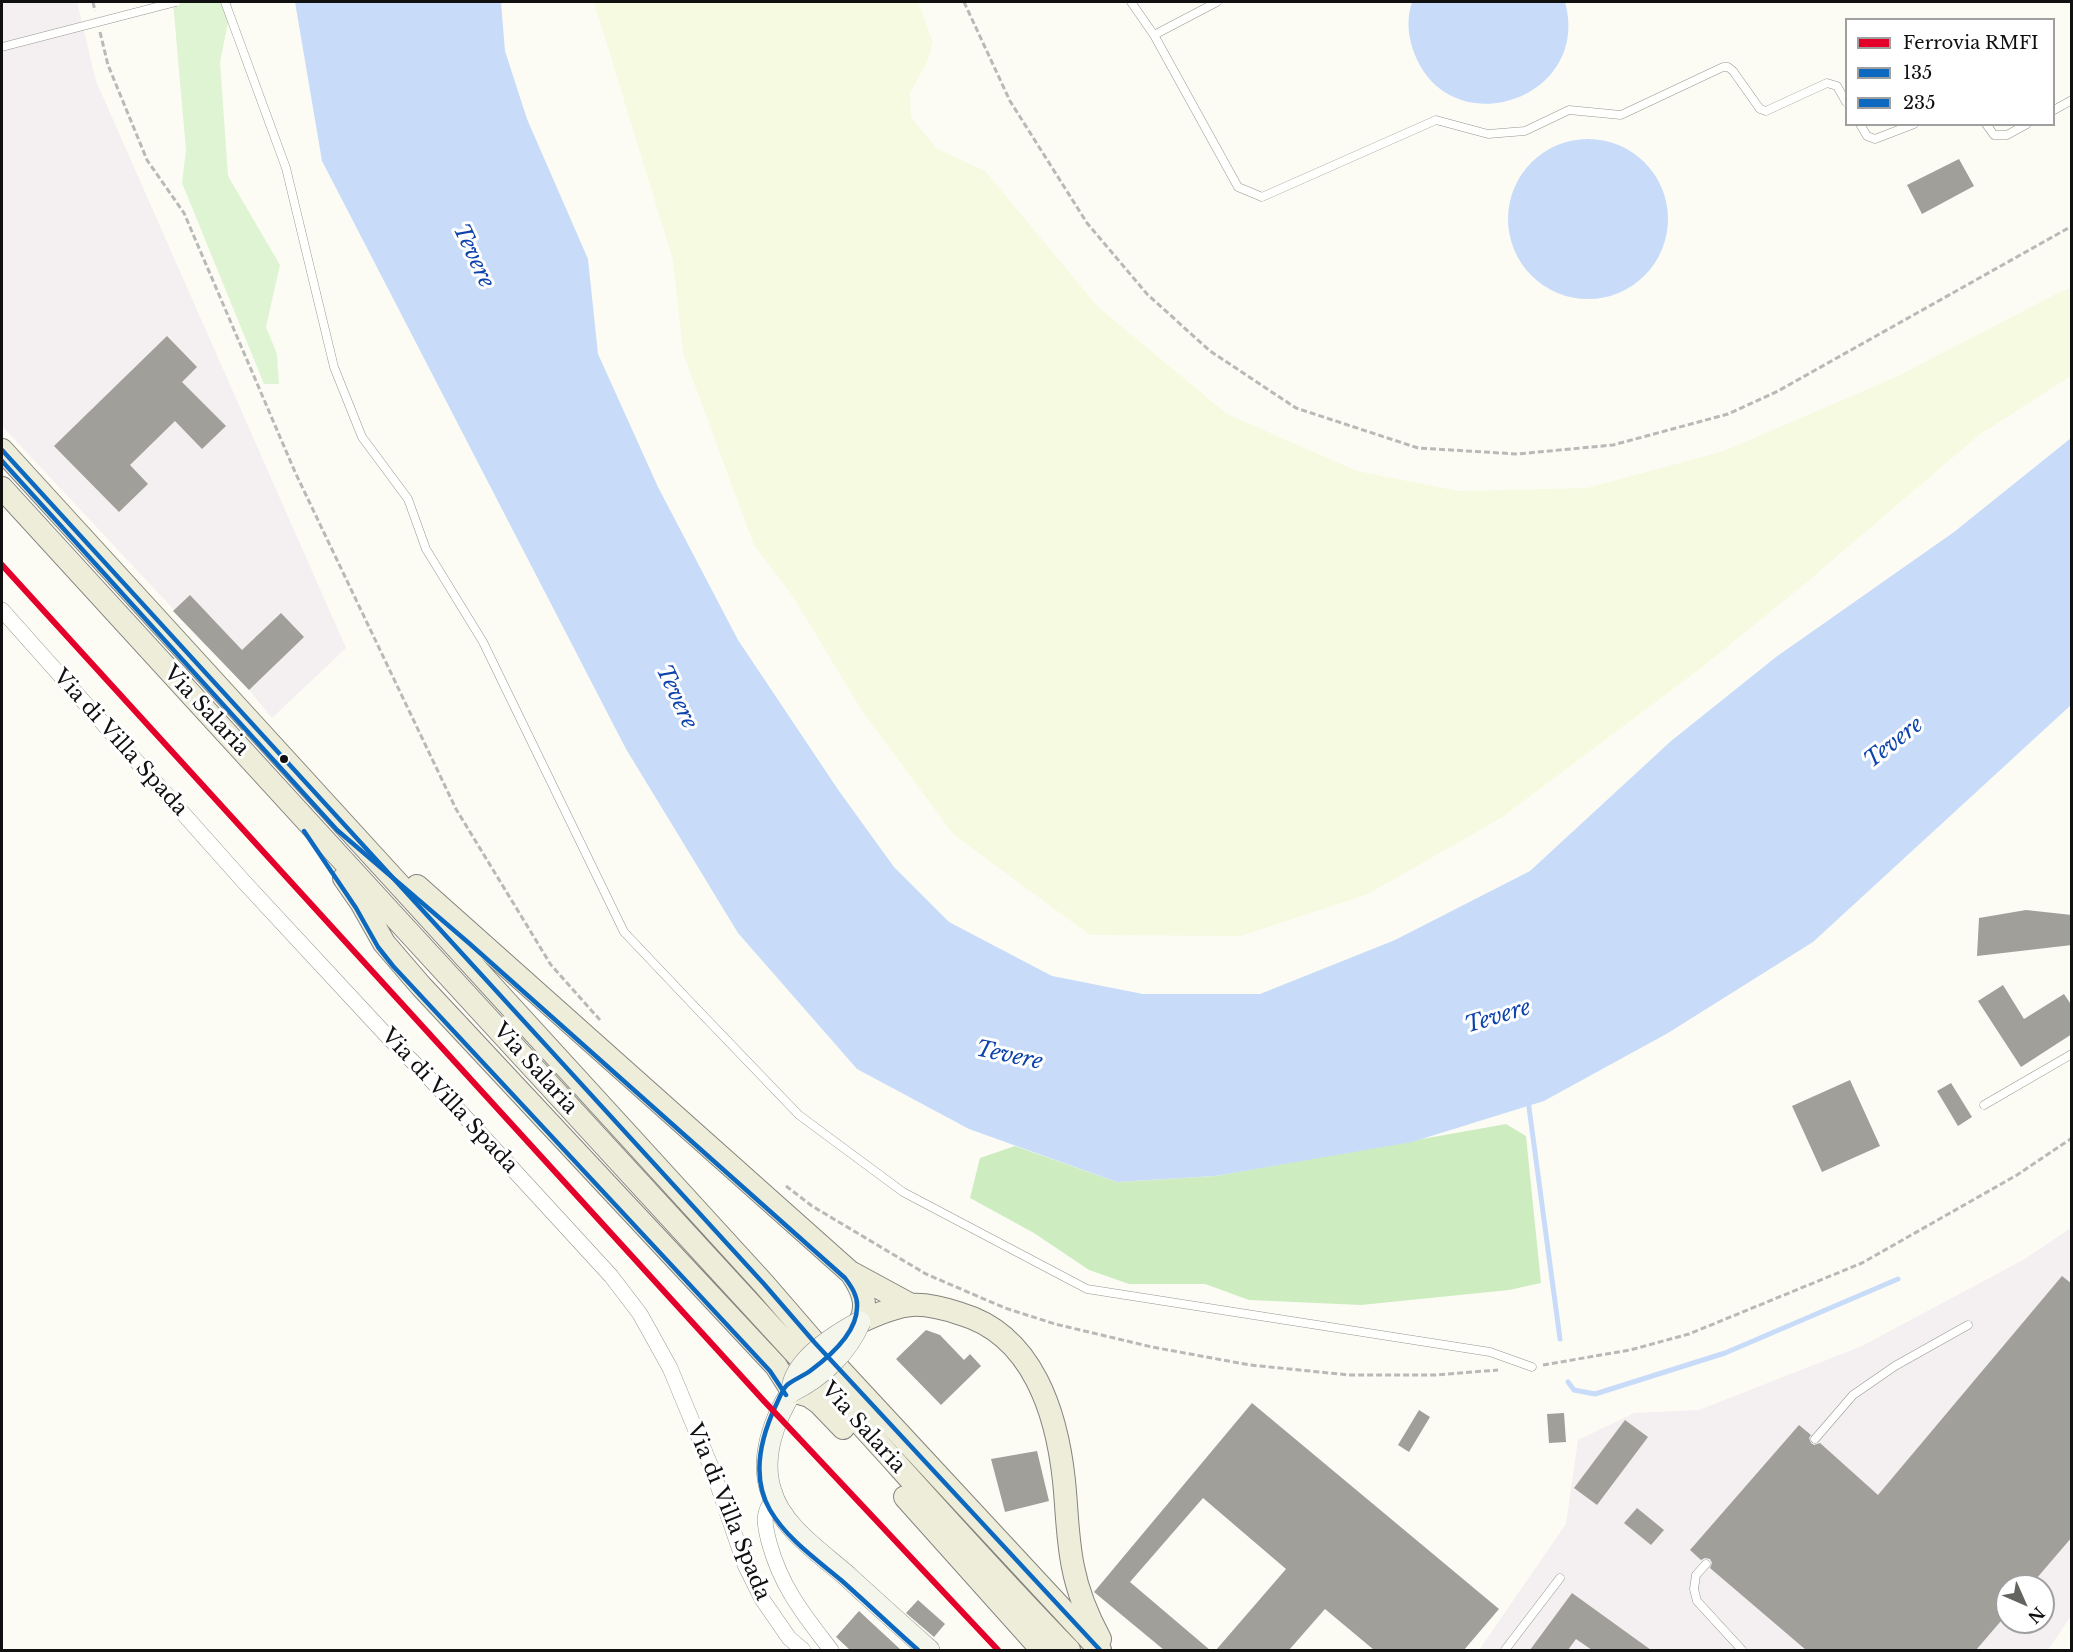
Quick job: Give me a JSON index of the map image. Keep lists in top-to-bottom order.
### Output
{
  "streets": {
    "main road": ["Via Salaria"],
    "street": ["Via di Villa Spada"]
  },
  "water": ["Tevere"],
  "lines": ["transit line 135", "transit line 235", "rail line RMFI"],
  "legend": ["Ferrovia RMFI", "135", "235"],
  "north": "bottom right"
}
